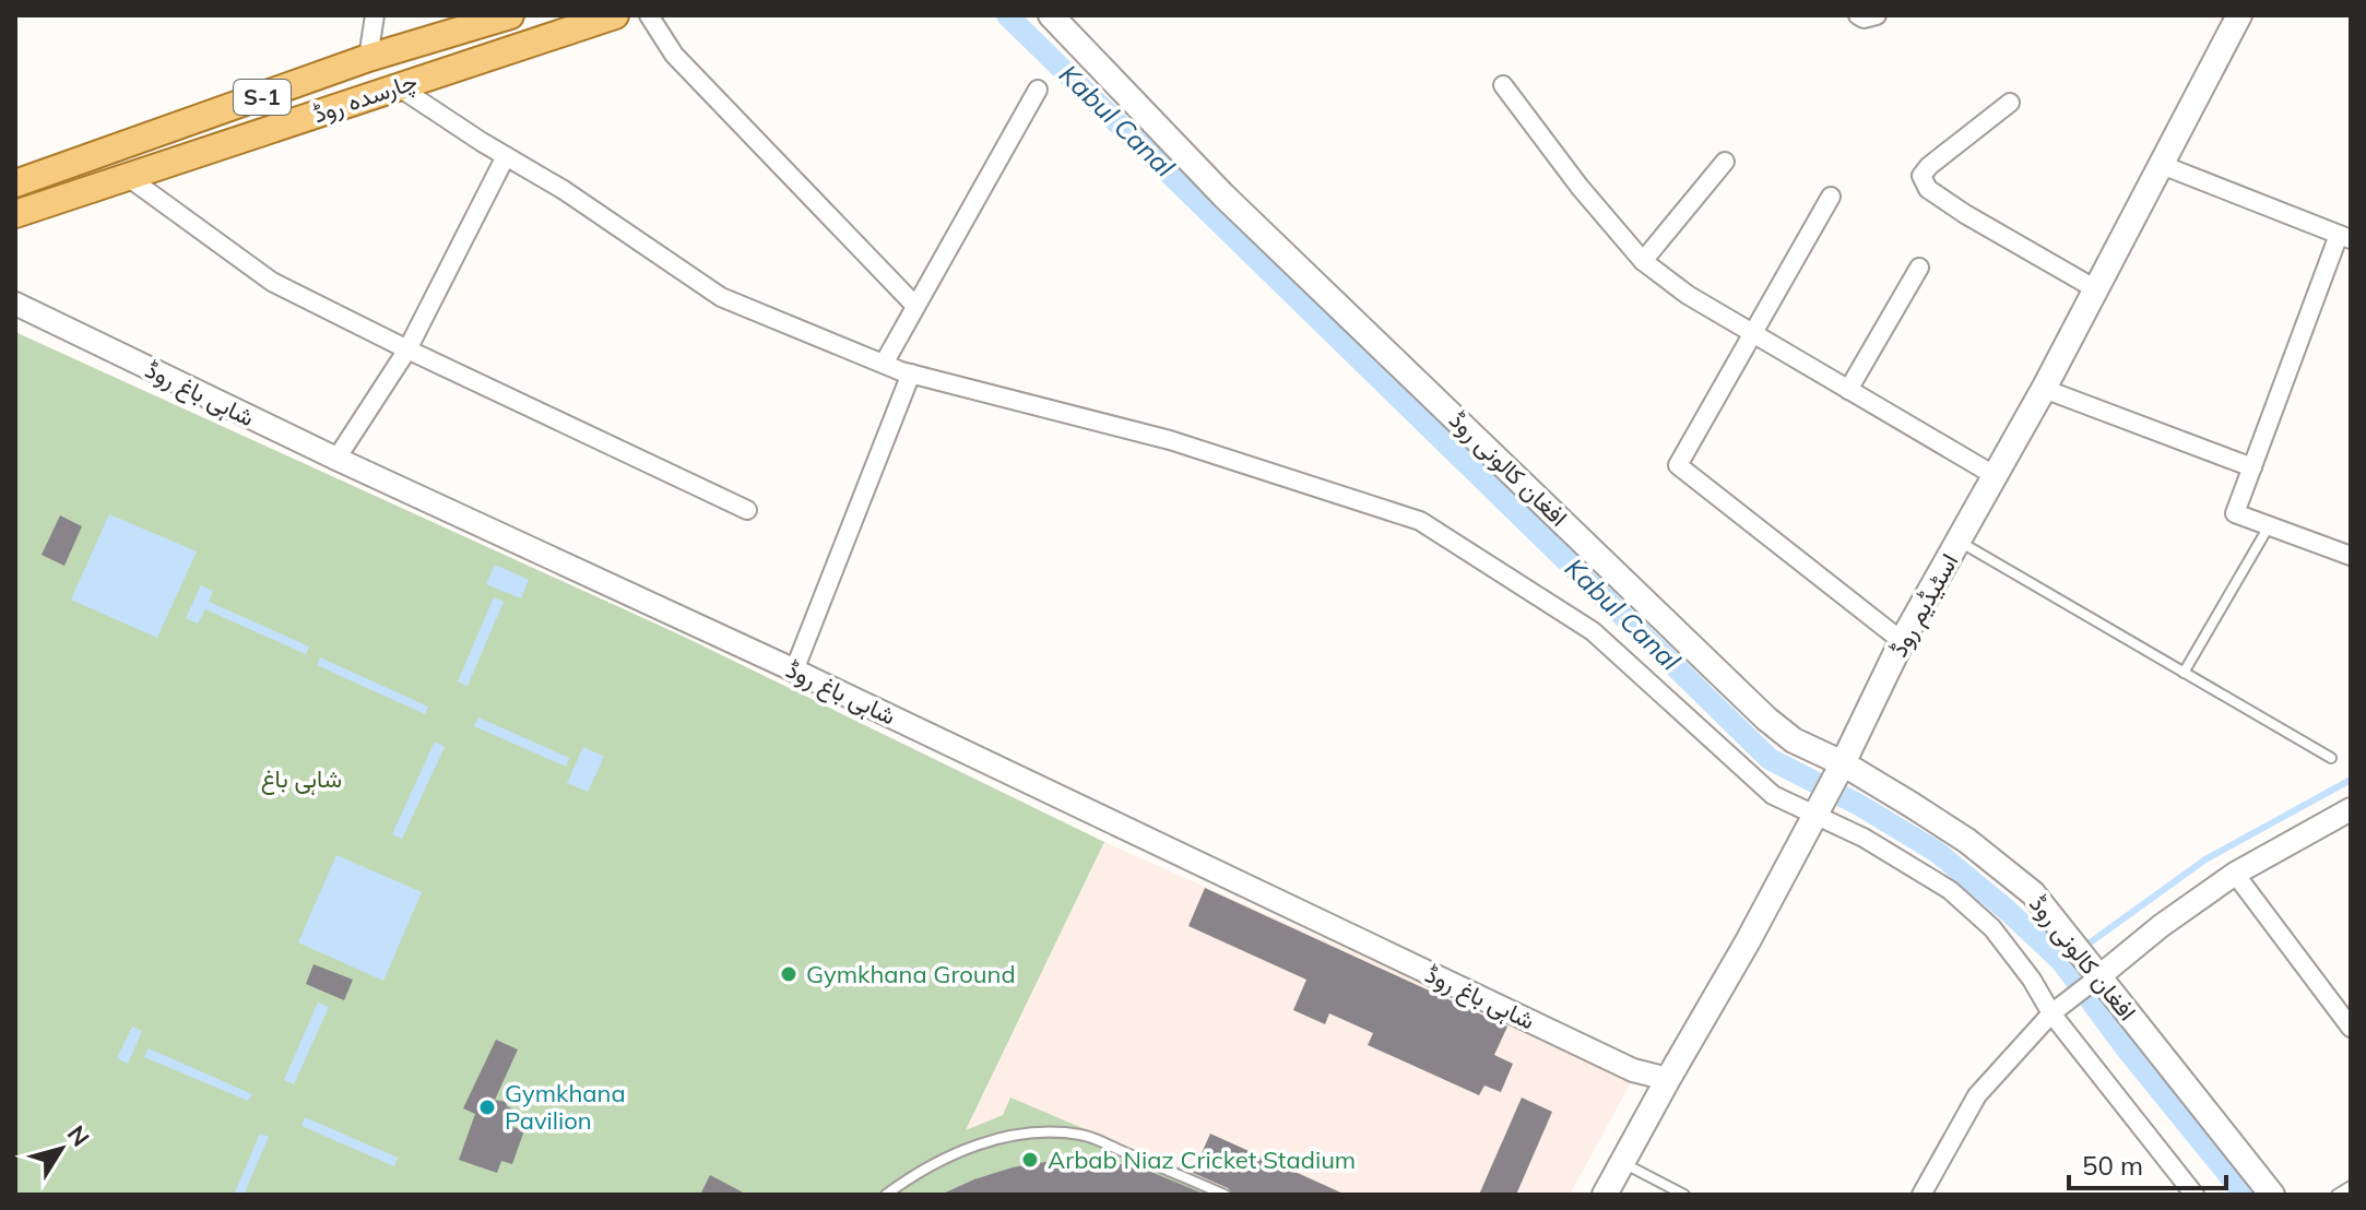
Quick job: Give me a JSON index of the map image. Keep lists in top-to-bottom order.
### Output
{
  "streets": {
    "main road": [
      "S-1",
      "چارسدہ روڈ",
      "افغان کالونی روڈ",
      "اسٹیڈیم روڈ"
    ],
    "street": ["شاہی باغ روڈ"]
  },
  "crossings": [
    ["شاہی باغ روڈ", "اسٹیڈیم روڈ"],
    ["افغان کالونی روڈ", "اسٹیڈیم روڈ"]
  ],
  "water": ["Kabul Canal"],
  "parks": ["شاہی باغ"],
  "places": ["Gymkhana Ground", "Gymkhana Pavilion", "Arbab Niaz Cricket Stadium"],
  "scale_bar": "50 m",
  "north": "top right"
}
